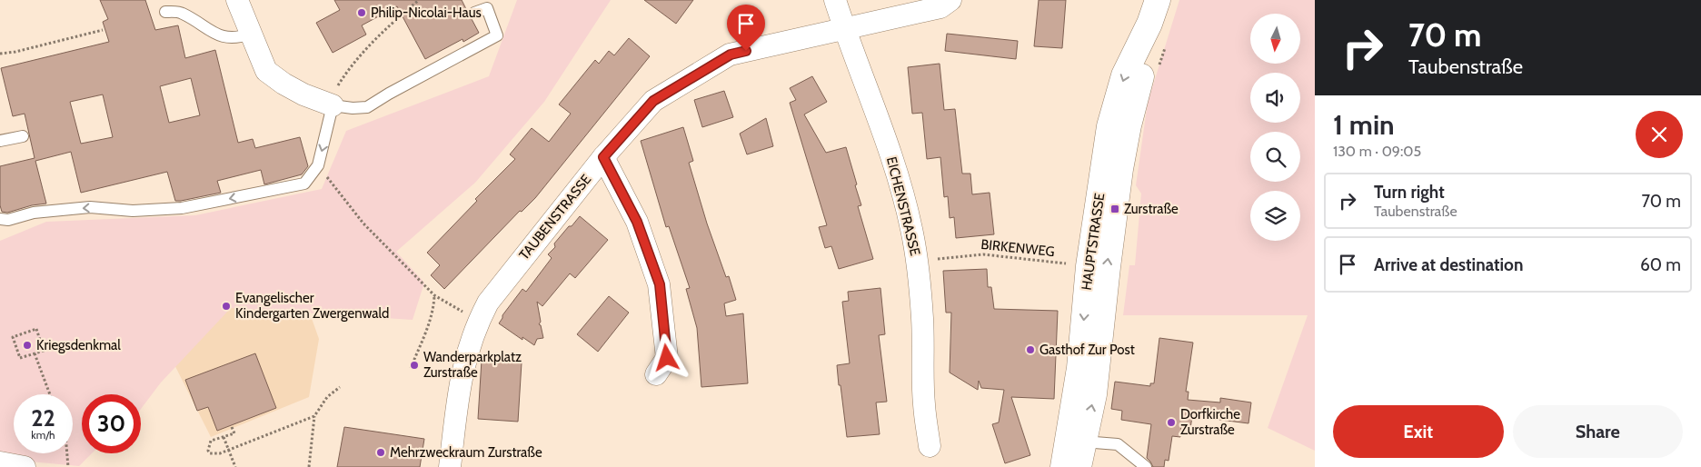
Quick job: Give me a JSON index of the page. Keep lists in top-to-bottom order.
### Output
{
  "streets": {
    "main road": ["HAUPTSTRASSE"],
    "street": ["EICHENSTRASSE", "TAUBENSTRASSE"],
    "path": ["BIRKENWEG"]
  },
  "crossings": [
    ["EICHENSTRASSE", "TAUBENSTRASSE"],
    ["EICHENSTRASSE", "BIRKENWEG"],
    ["HAUPTSTRASSE", "BIRKENWEG"]
  ],
  "places": {
    "other": [
      "Philip-Nicolai-Haus",
      "Evangelischer Kindergarten Zwergenwald",
      "Kriegsdenkmal",
      "Gasthof Zur Post",
      "Wanderparkplatz Zurstraße",
      "Dorfkirche Zurstraße",
      "Mehrzweckraum Zurstraße"
    ],
    "transit": ["Zurstraße"]
  },
  "north": "bottom",
  "page": {
    "turn": ["70 m", "Taubenstraße"],
    "heading": ["1 min", "130 m · 09:05"],
    "list": [
      {
        "name": "Turn right",
        "note": "Taubenstraße",
        "value": "70 m"
      },
      {
        "name": "Arrive at destination",
        "value": "60 m"
      }
    ],
    "speed": "22 km/h",
    "limit": "30",
    "buttons": ["Exit", "Share"]
  }
}
